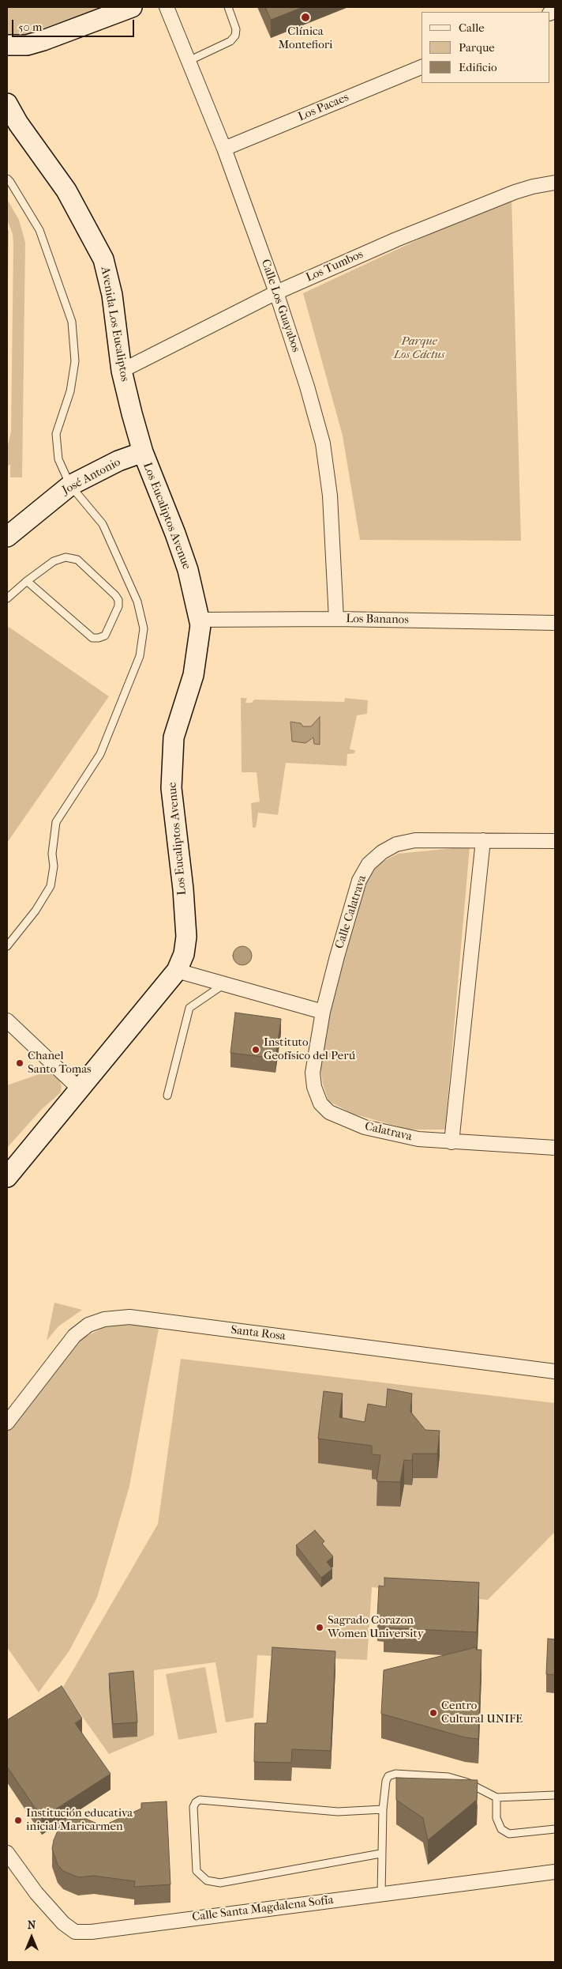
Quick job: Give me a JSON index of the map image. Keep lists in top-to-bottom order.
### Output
{
  "streets": {
    "street": [
      "Los Pacaes",
      "Los Tumbos",
      "Calle Los Guayabos",
      "Avenida Los Eucaliptos",
      "José Antonio",
      "Los Eucaliptos Avenue",
      "Los Bananos",
      "Calle Calatrava",
      "Calatrava",
      "Santa Rosa",
      "Calle Santa Magdalena Sofía"
    ]
  },
  "crossings": [
    ["Los Pacaes", "Calle Los Guayabos"],
    ["Los Tumbos", "Calle Los Guayabos"],
    ["Los Tumbos", "Avenida Los Eucaliptos"],
    ["Calle Los Guayabos", "Los Bananos"],
    ["Avenida Los Eucaliptos", "José Antonio"],
    ["Avenida Los Eucaliptos", "Los Eucaliptos Avenue"],
    ["José Antonio", "Los Eucaliptos Avenue"],
    ["Los Eucaliptos Avenue", "Los Bananos"],
    ["Calle Calatrava", "Calatrava"]
  ],
  "parks": ["Parque Los Cáctus"],
  "places": [
    "Clínica Montefiori",
    "Instituto Geofísico del Perú",
    "Chanel Santo Tomas",
    "Sagrado Corazon Women University",
    "Centro Cultural UNIFE",
    "Institución educativa inicial Maricarmen"
  ],
  "legend": ["Calle", "Parque", "Edificio"],
  "scale_bar": "50 m",
  "north": "top"
}
